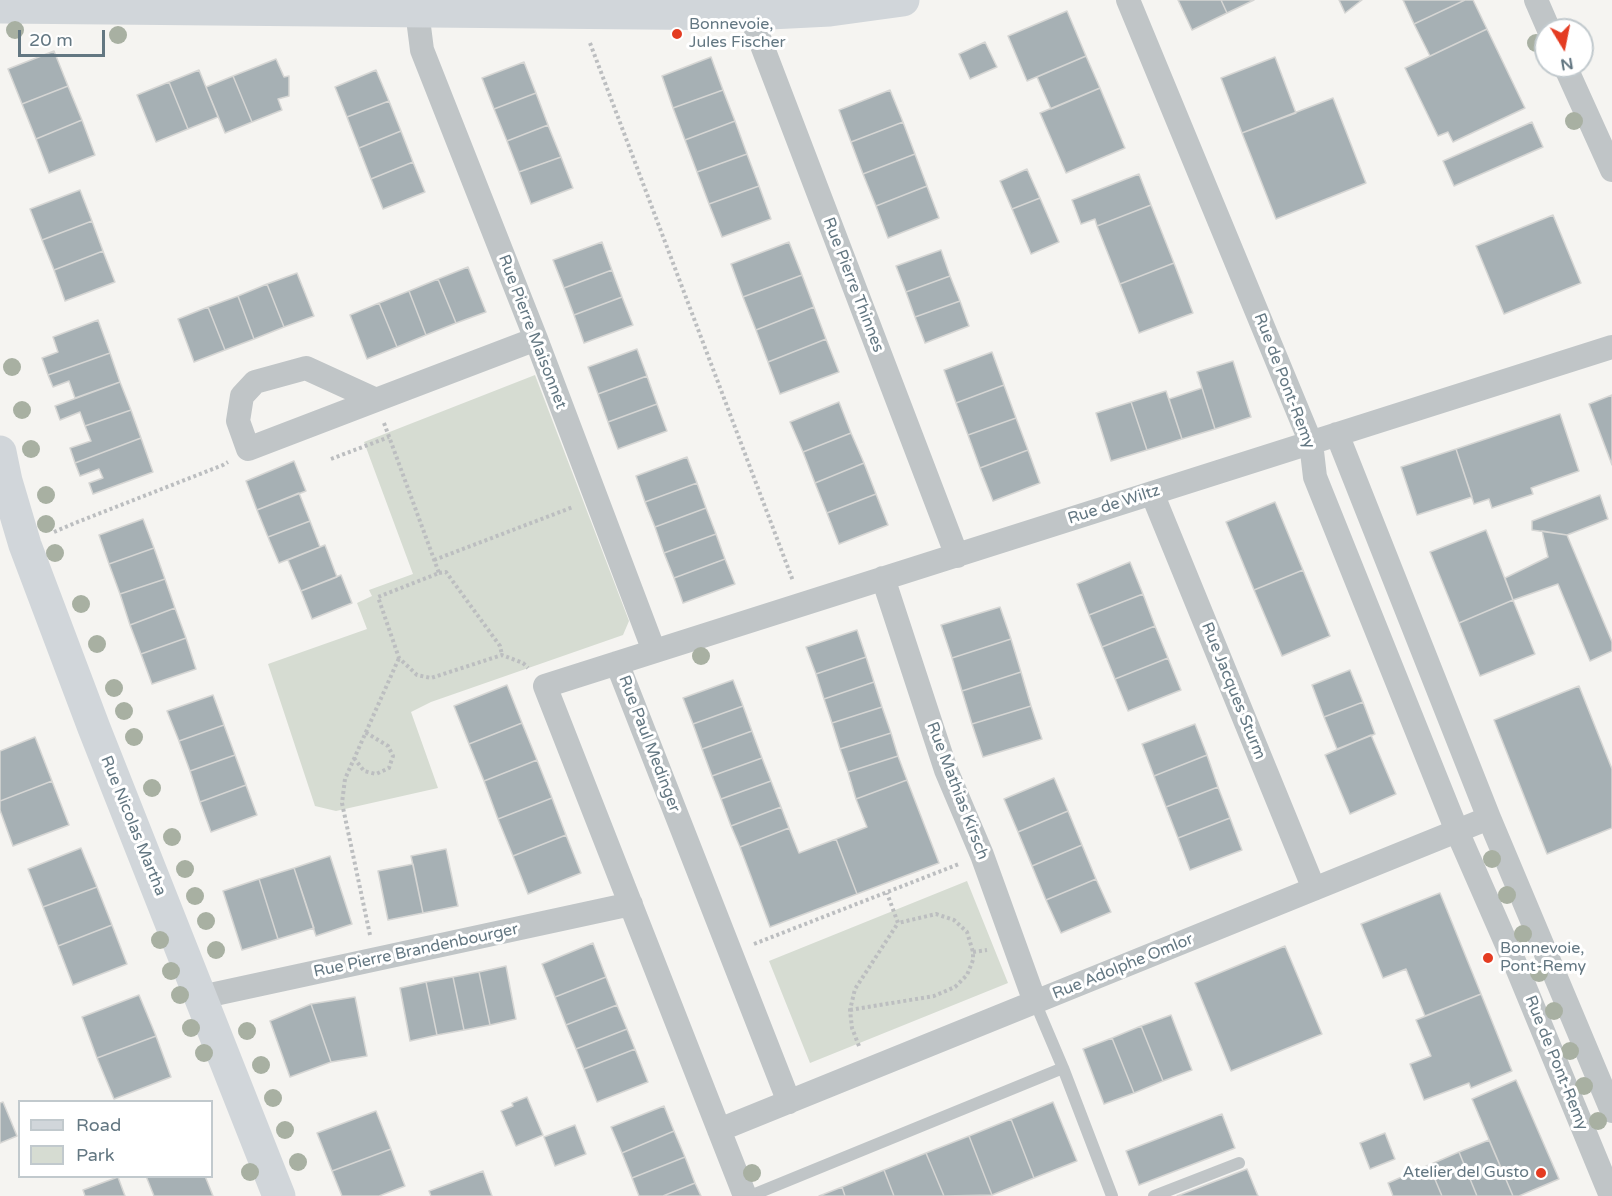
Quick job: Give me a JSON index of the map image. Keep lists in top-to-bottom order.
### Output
{
  "streets": {
    "street": [
      "Rue Pierre Thinnes",
      "Rue Pierre Maisonnet",
      "Rue de Pont-Remy",
      "Rue de Wiltz",
      "Rue Jacques Sturm",
      "Rue Paul Medinger",
      "Rue Mathias Kirsch",
      "Rue Nicolas Martha",
      "Rue Pierre Brandenbourger",
      "Rue Adolphe Omlor"
    ]
  },
  "crossings": [
    ["Rue Pierre Thinnes", "Rue de Wiltz"],
    ["Rue Pierre Maisonnet", "Rue de Wiltz"],
    ["Rue de Pont-Remy", "Rue de Wiltz"],
    ["Rue de Pont-Remy", "Rue Adolphe Omlor"],
    ["Rue de Wiltz", "Rue Jacques Sturm"],
    ["Rue de Wiltz", "Rue Paul Medinger"],
    ["Rue de Wiltz", "Rue Mathias Kirsch"],
    ["Rue Jacques Sturm", "Rue Adolphe Omlor"],
    ["Rue Paul Medinger", "Rue Adolphe Omlor"],
    ["Rue Mathias Kirsch", "Rue Adolphe Omlor"],
    ["Rue Nicolas Martha", "Rue Pierre Brandenbourger"]
  ],
  "places": ["Bonnevoie, Jules Fischer", "Bonnevoie, Pont-Remy", "Atelier del Gusto"],
  "legend": ["Road", "Park"],
  "scale_bar": "20 m",
  "north": "bottom"
}
